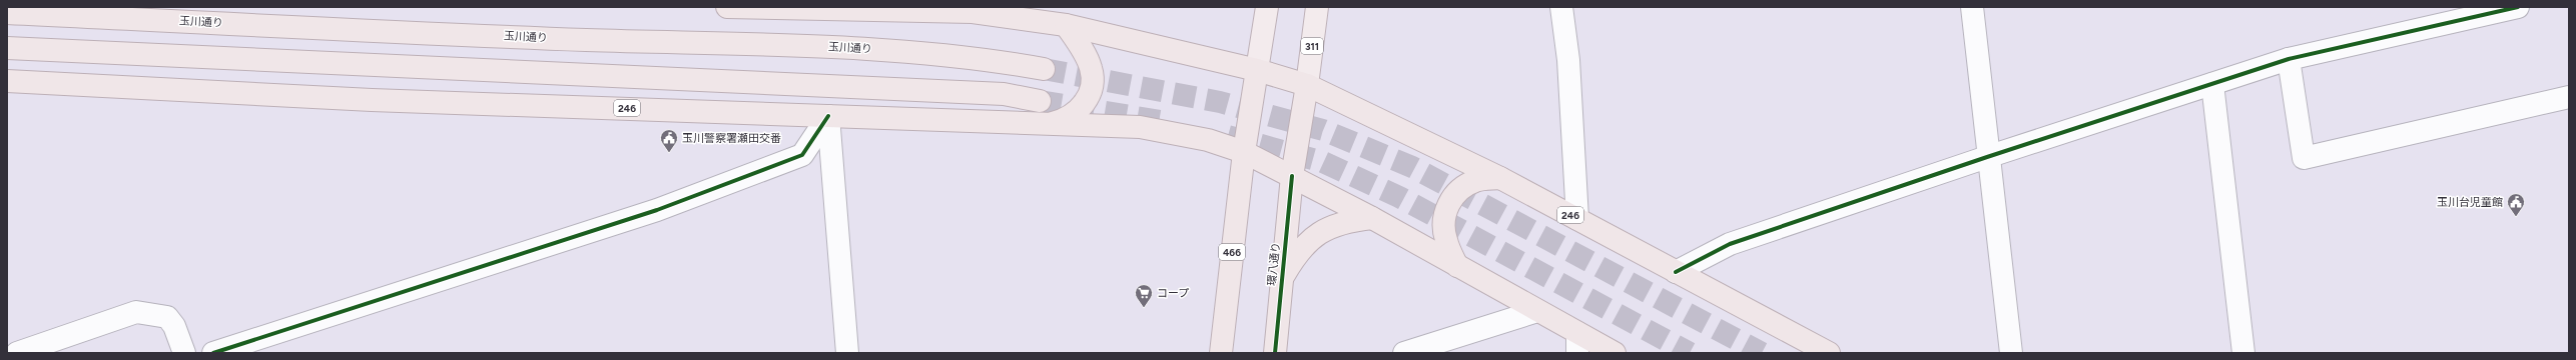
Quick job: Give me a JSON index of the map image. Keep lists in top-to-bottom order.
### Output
{
  "streets": {
    "highway": [
      "玉川通り",
      "246",
      "466",
      "環八通り"
    ],
    "main road": ["311"]
  },
  "crossings": [
    ["246", "466"],
    ["246", "環八通り"]
  ],
  "places": {
    "public building": ["玉川警察署瀬田交番", "玉川台児童館"],
    "supermarket": ["コープ"]
  }
}
